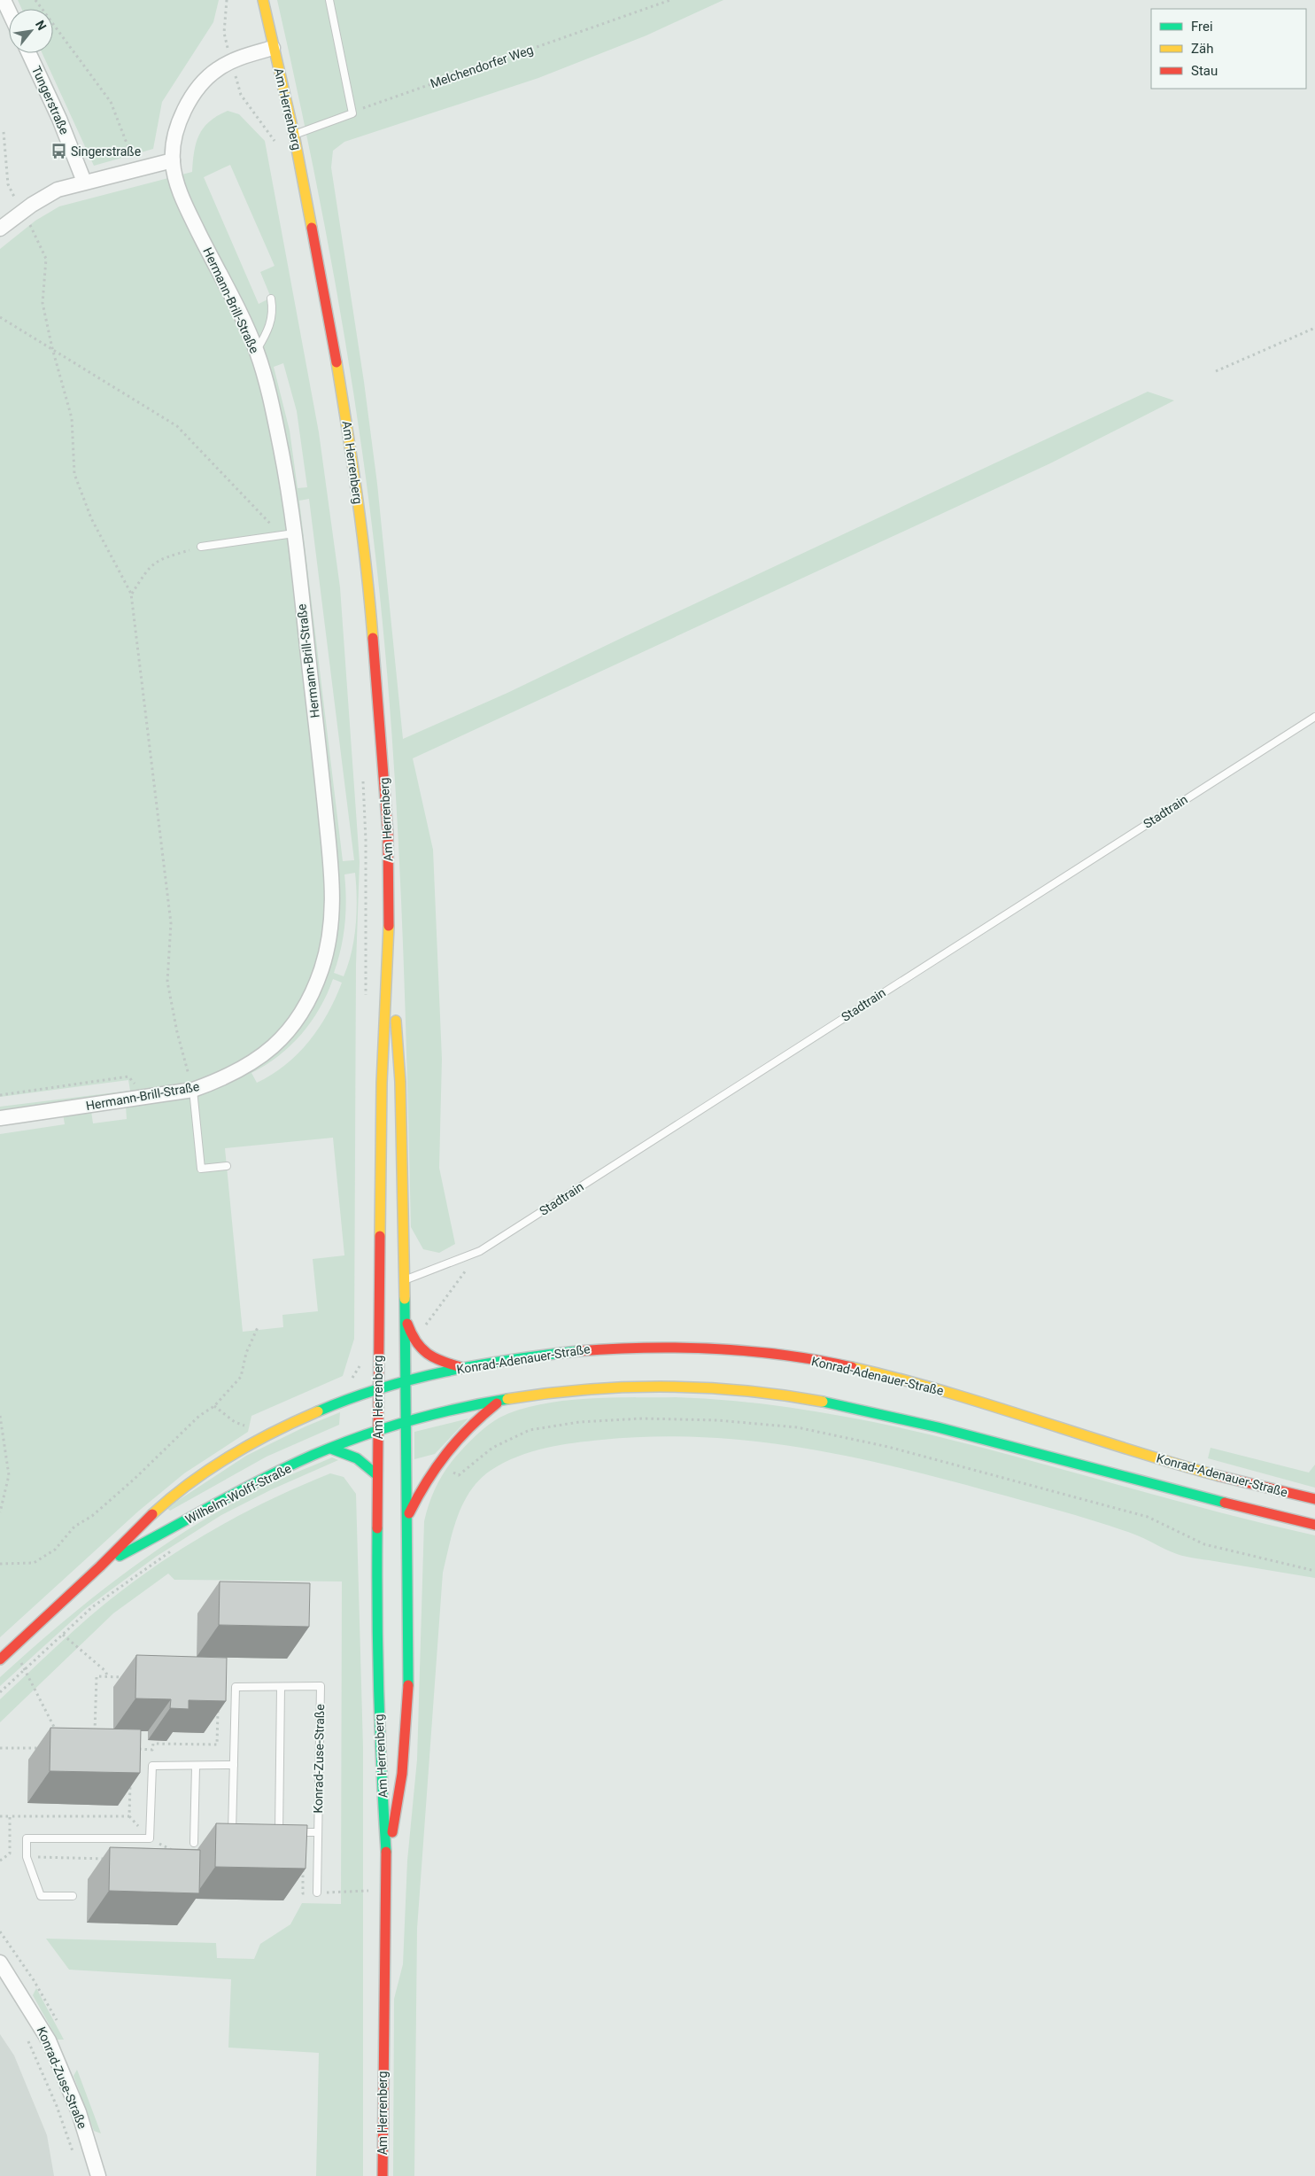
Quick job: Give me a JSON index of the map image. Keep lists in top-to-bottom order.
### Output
{
  "streets": {
    "main road": ["Am Herrenberg", "Konrad-Adenauer-Straße", "Wilhelm-Wolff-Straße"],
    "street": ["Tungerstraße", "Hermann-Brill-Straße", "Konrad-Zuse-Straße"],
    "lane": ["Stadtrain"],
    "path": ["Melchendorfer Weg"]
  },
  "crossings": [
    ["Am Herrenberg", "Hermann-Brill-Straße"],
    ["Am Herrenberg", "Stadtrain"],
    ["Am Herrenberg", "Konrad-Adenauer-Straße"],
    ["Am Herrenberg", "Wilhelm-Wolff-Straße"],
    ["Konrad-Adenauer-Straße", "Wilhelm-Wolff-Straße"]
  ],
  "places": {
    "bus stop": ["Singerstraße"]
  },
  "legend": ["Frei", "Zäh", "Stau"],
  "north": "top right"
}
